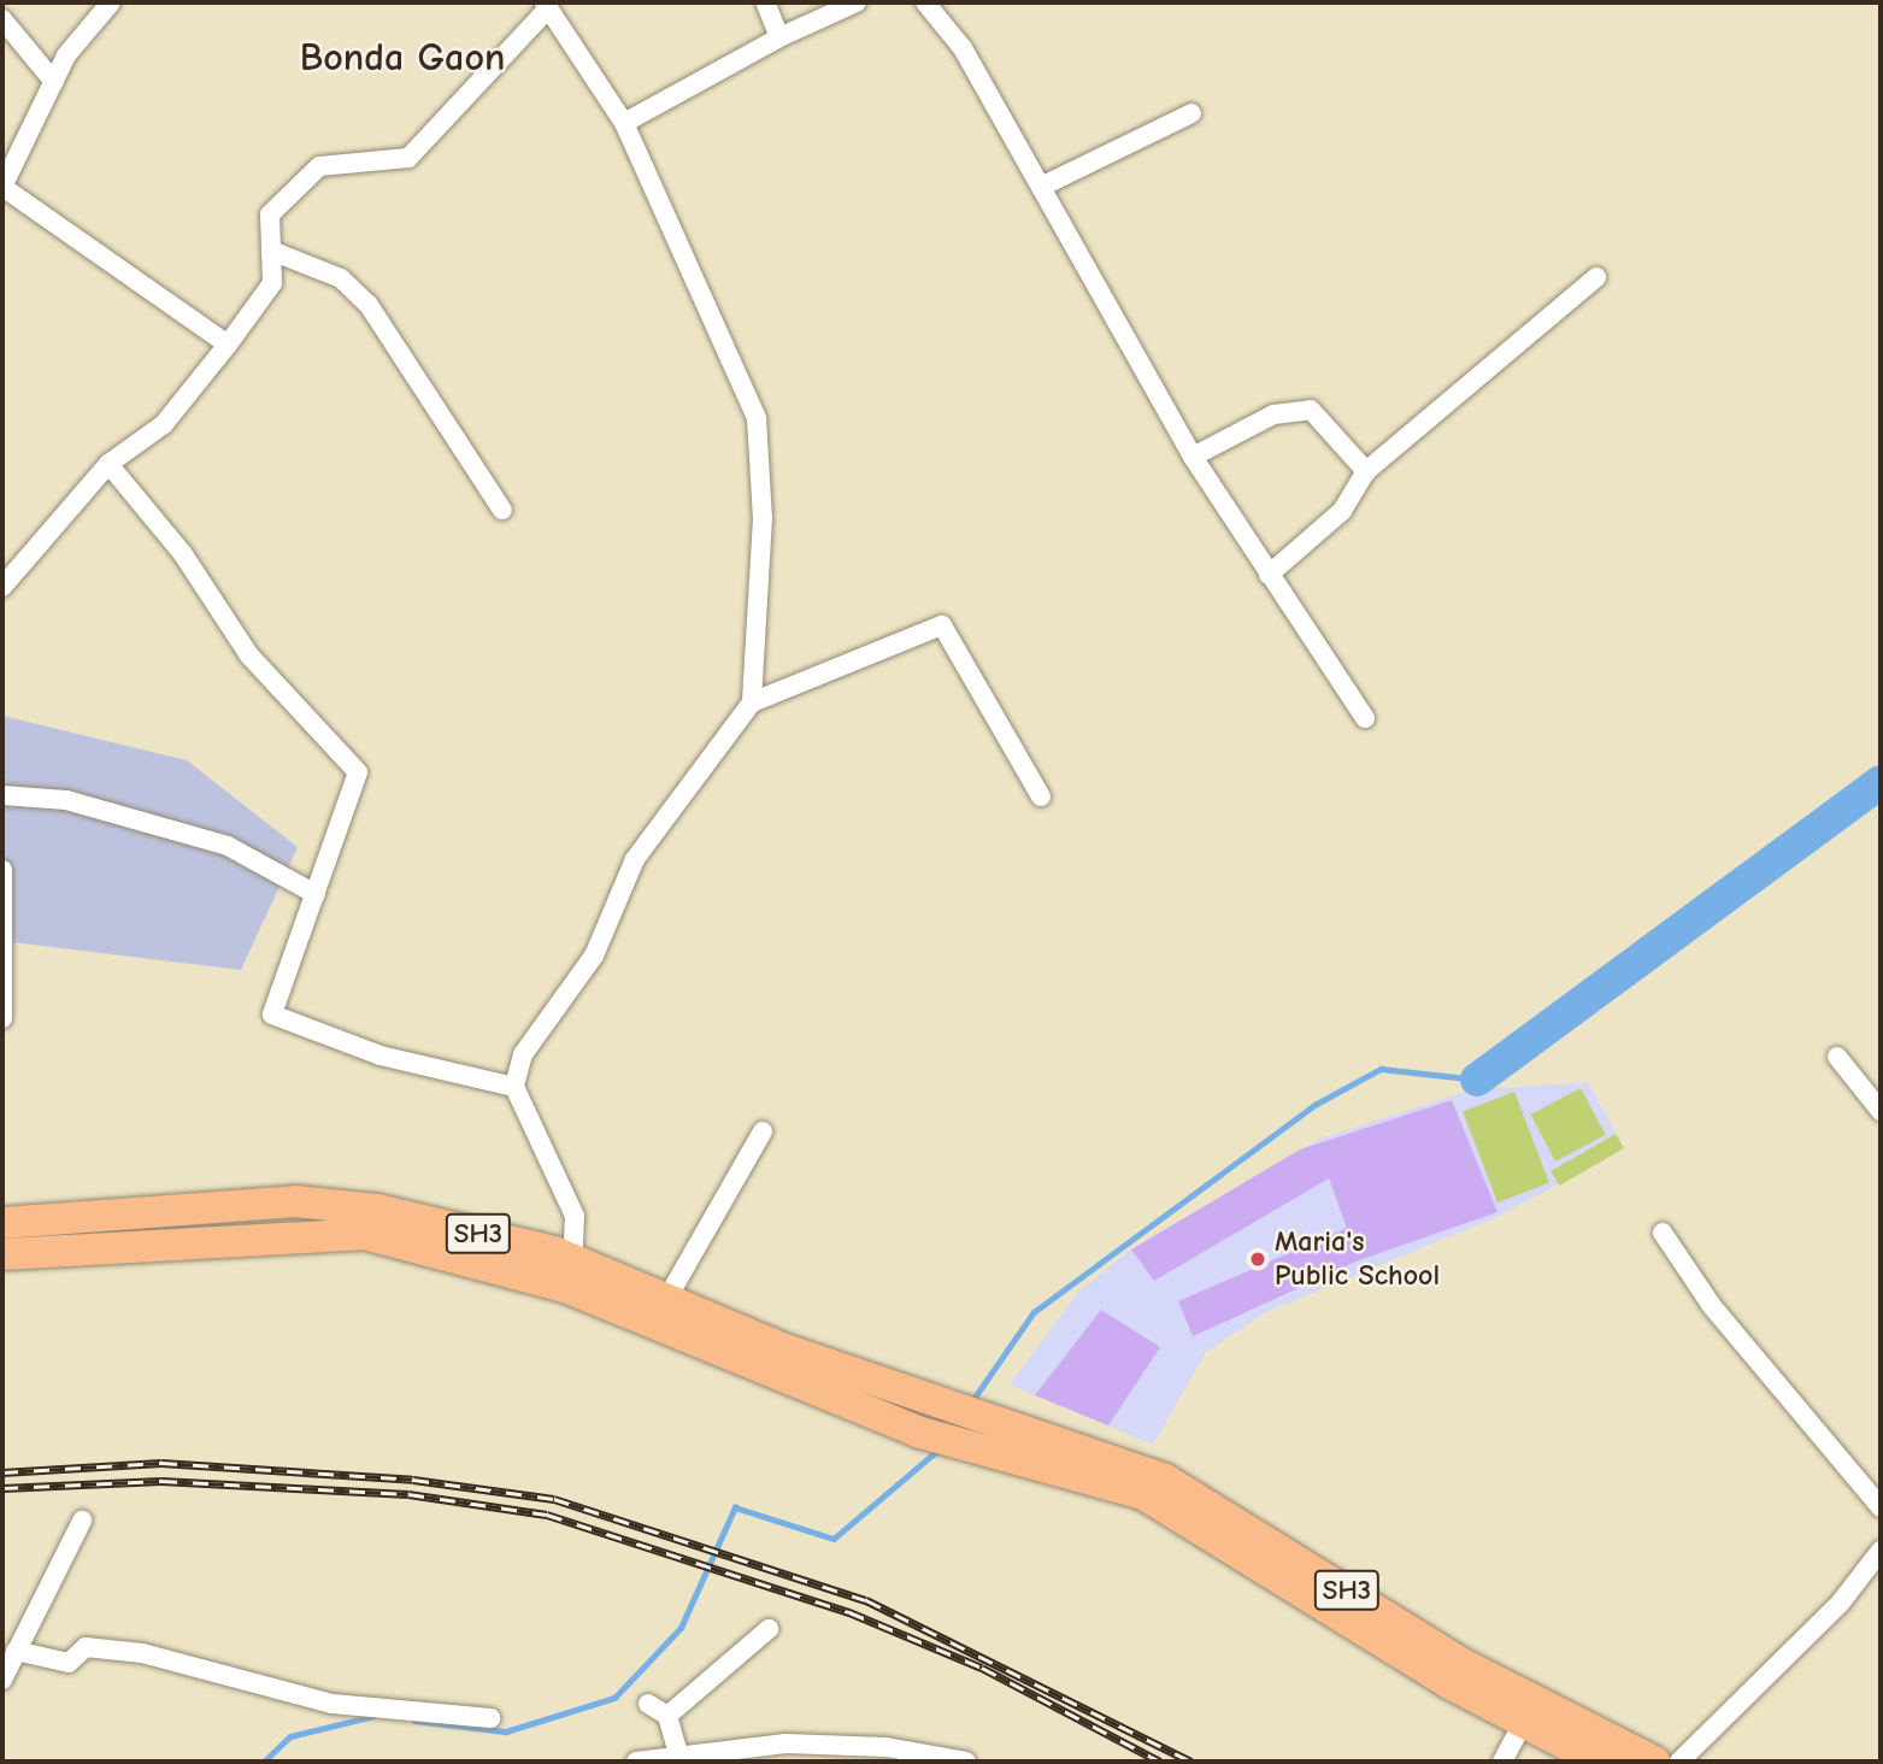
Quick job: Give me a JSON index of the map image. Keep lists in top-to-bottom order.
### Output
{
  "streets": {
    "main road": ["SH3"]
  },
  "districts": ["Bonda Gaon"],
  "places": ["Maria's Public School"]
}
